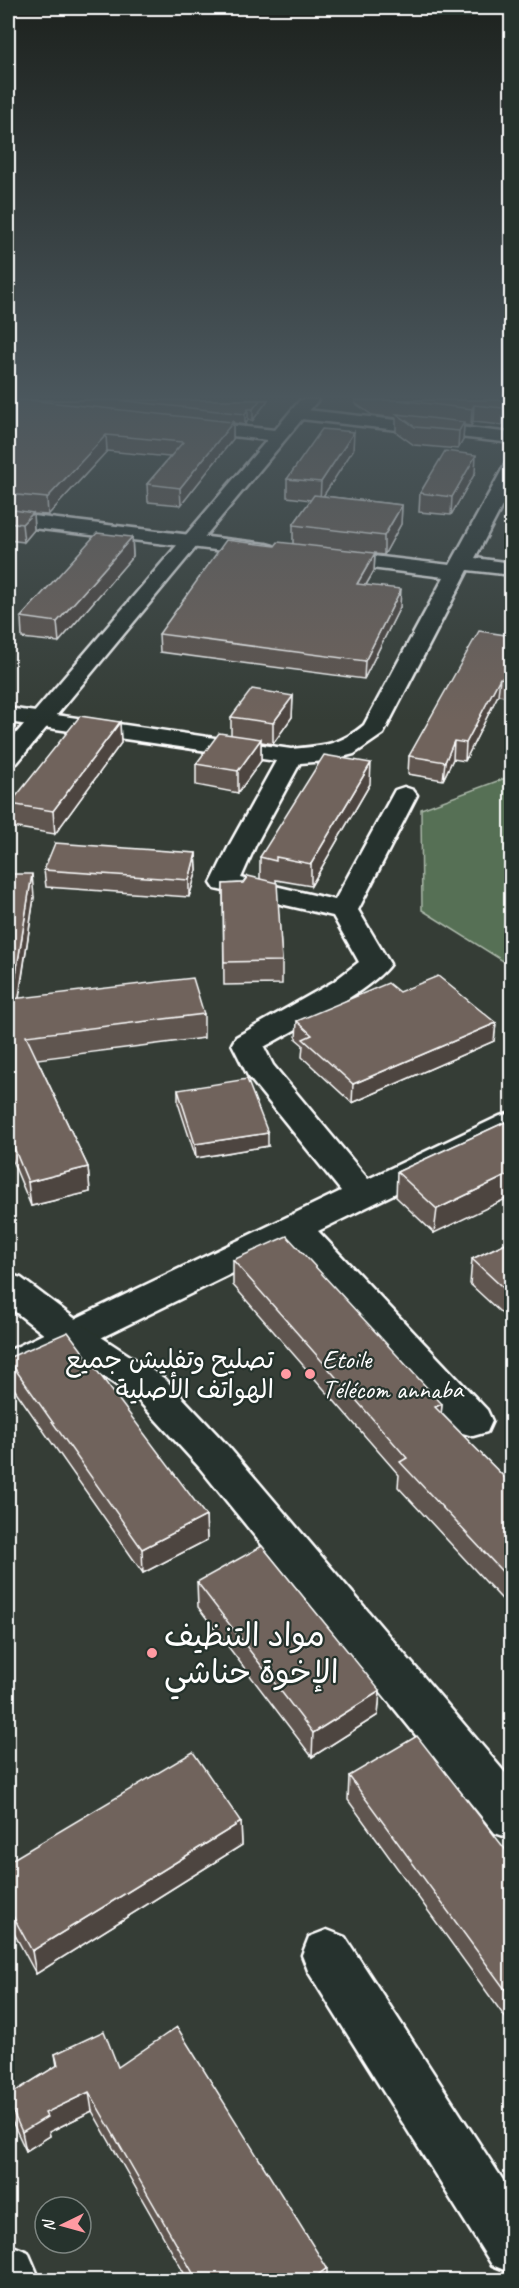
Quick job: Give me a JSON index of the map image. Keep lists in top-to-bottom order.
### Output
{
  "places": ["تصليح وتفليش جميع الهواتف الأصلية", "Etoile Télécom annaba", "مواد التنظيف الإخوة حناشي"],
  "north": "left"
}
